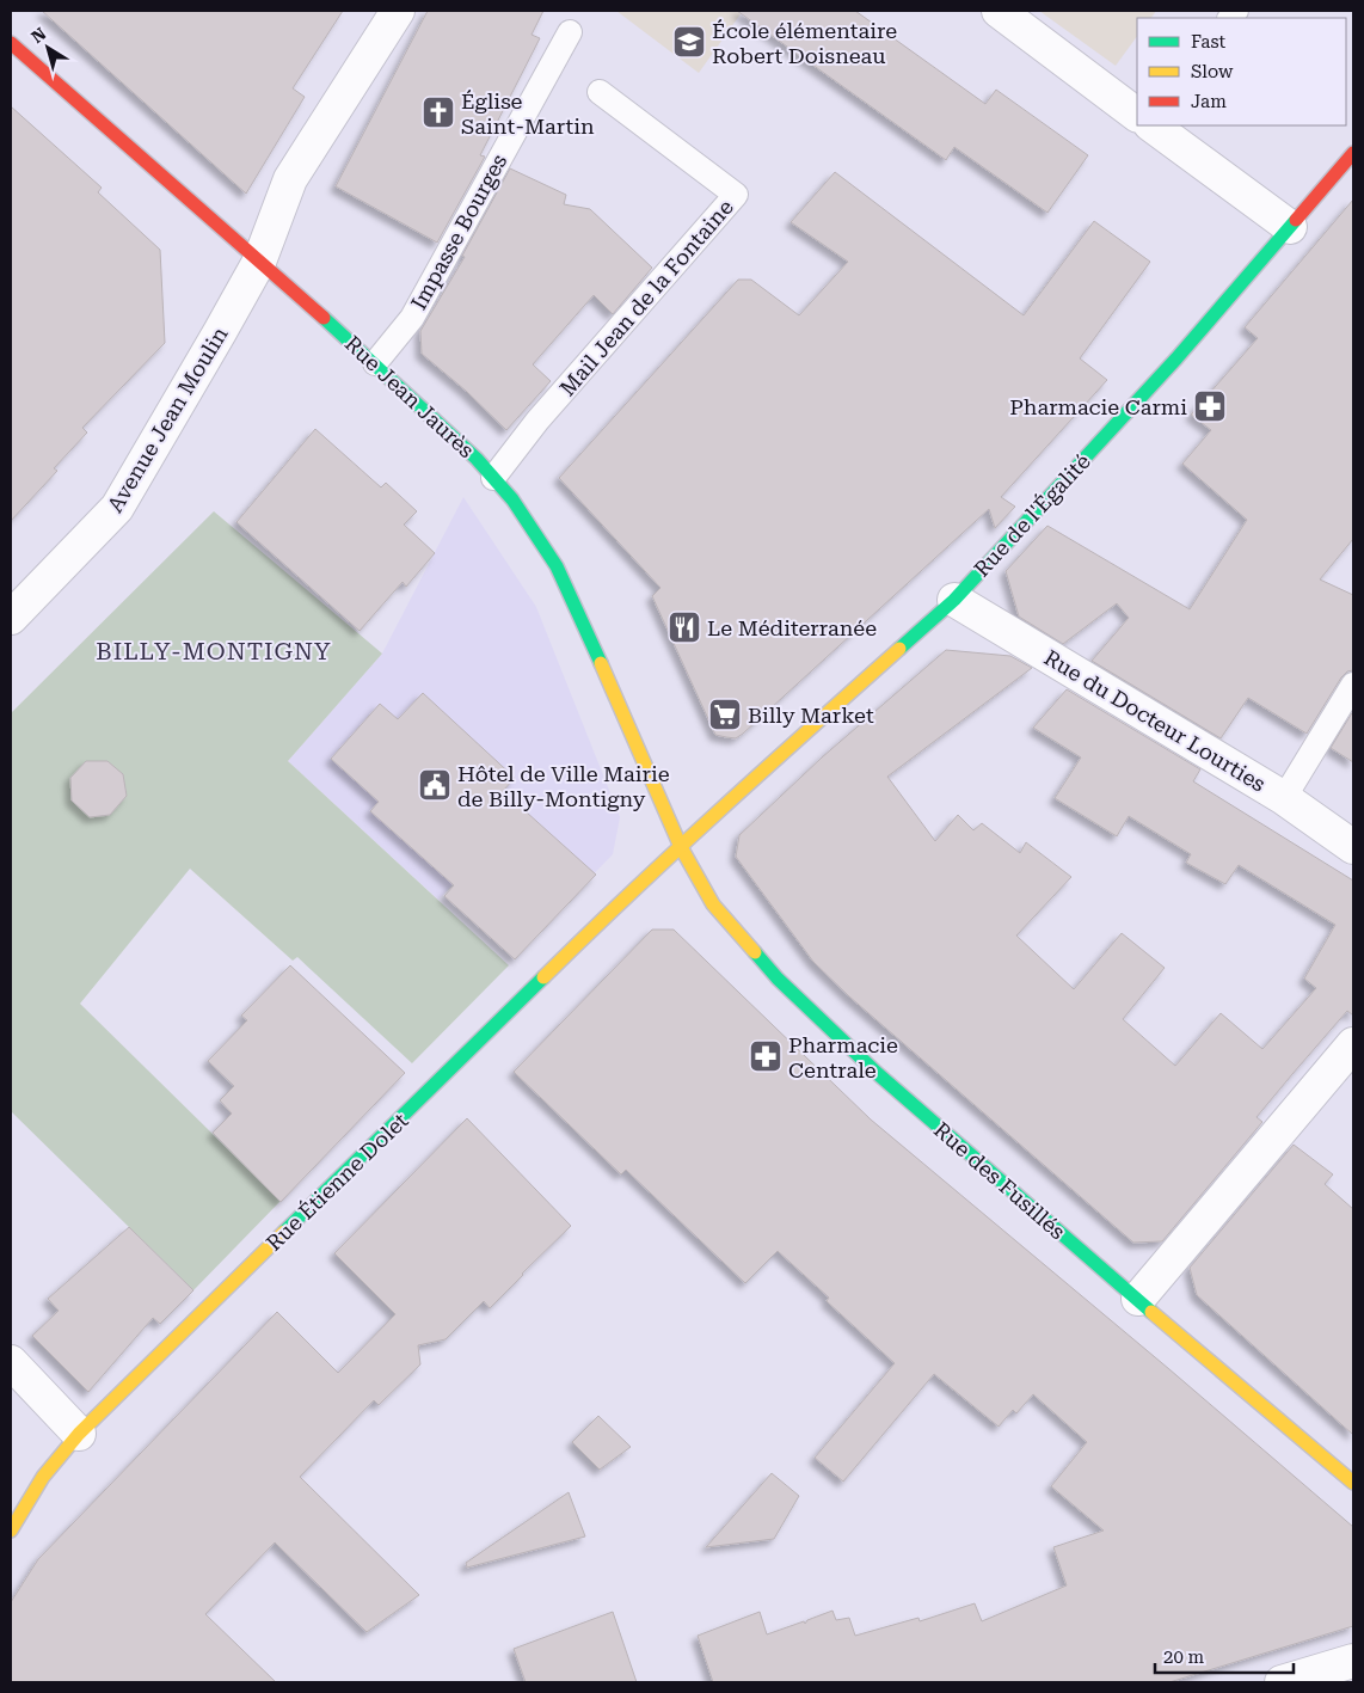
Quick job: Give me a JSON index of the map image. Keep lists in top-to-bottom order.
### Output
{
  "streets": {
    "street": [
      "Rue Jean Jaurès",
      "Avenue Jean Moulin",
      "Rue de l'Égalité",
      "Rue du Docteur Lourties",
      "Rue des Fusillés",
      "Rue Étienne Dolet"
    ],
    "lane": ["Impasse Bourges", "Mail Jean de la Fontaine"]
  },
  "crossings": [
    ["Impasse Bourges", "Rue Jean Jaurès"],
    ["Mail Jean de la Fontaine", "Rue Jean Jaurès"],
    ["Rue Jean Jaurès", "Avenue Jean Moulin"],
    ["Rue Jean Jaurès", "Rue de l'Égalité"],
    ["Rue Jean Jaurès", "Rue des Fusillés"],
    ["Rue Jean Jaurès", "Rue Étienne Dolet"],
    ["Rue de l'Égalité", "Rue du Docteur Lourties"],
    ["Rue de l'Égalité", "Rue des Fusillés"],
    ["Rue de l'Égalité", "Rue Étienne Dolet"],
    ["Rue des Fusillés", "Rue Étienne Dolet"]
  ],
  "districts": ["BILLY-MONTIGNY"],
  "places": {
    "school or university": ["École élémentaire Robert Doisneau"],
    "church": ["Église Saint-Martin"],
    "pharmacy": ["Pharmacie Carmi", "Pharmacie Centrale"],
    "restaurant": ["Le Méditerranée"],
    "supermarket": ["Billy Market"],
    "public building": ["Hôtel de Ville Mairie de Billy-Montigny"]
  },
  "legend": ["Fast", "Slow", "Jam"],
  "scale_bar": "20 m",
  "north": "top left"
}
